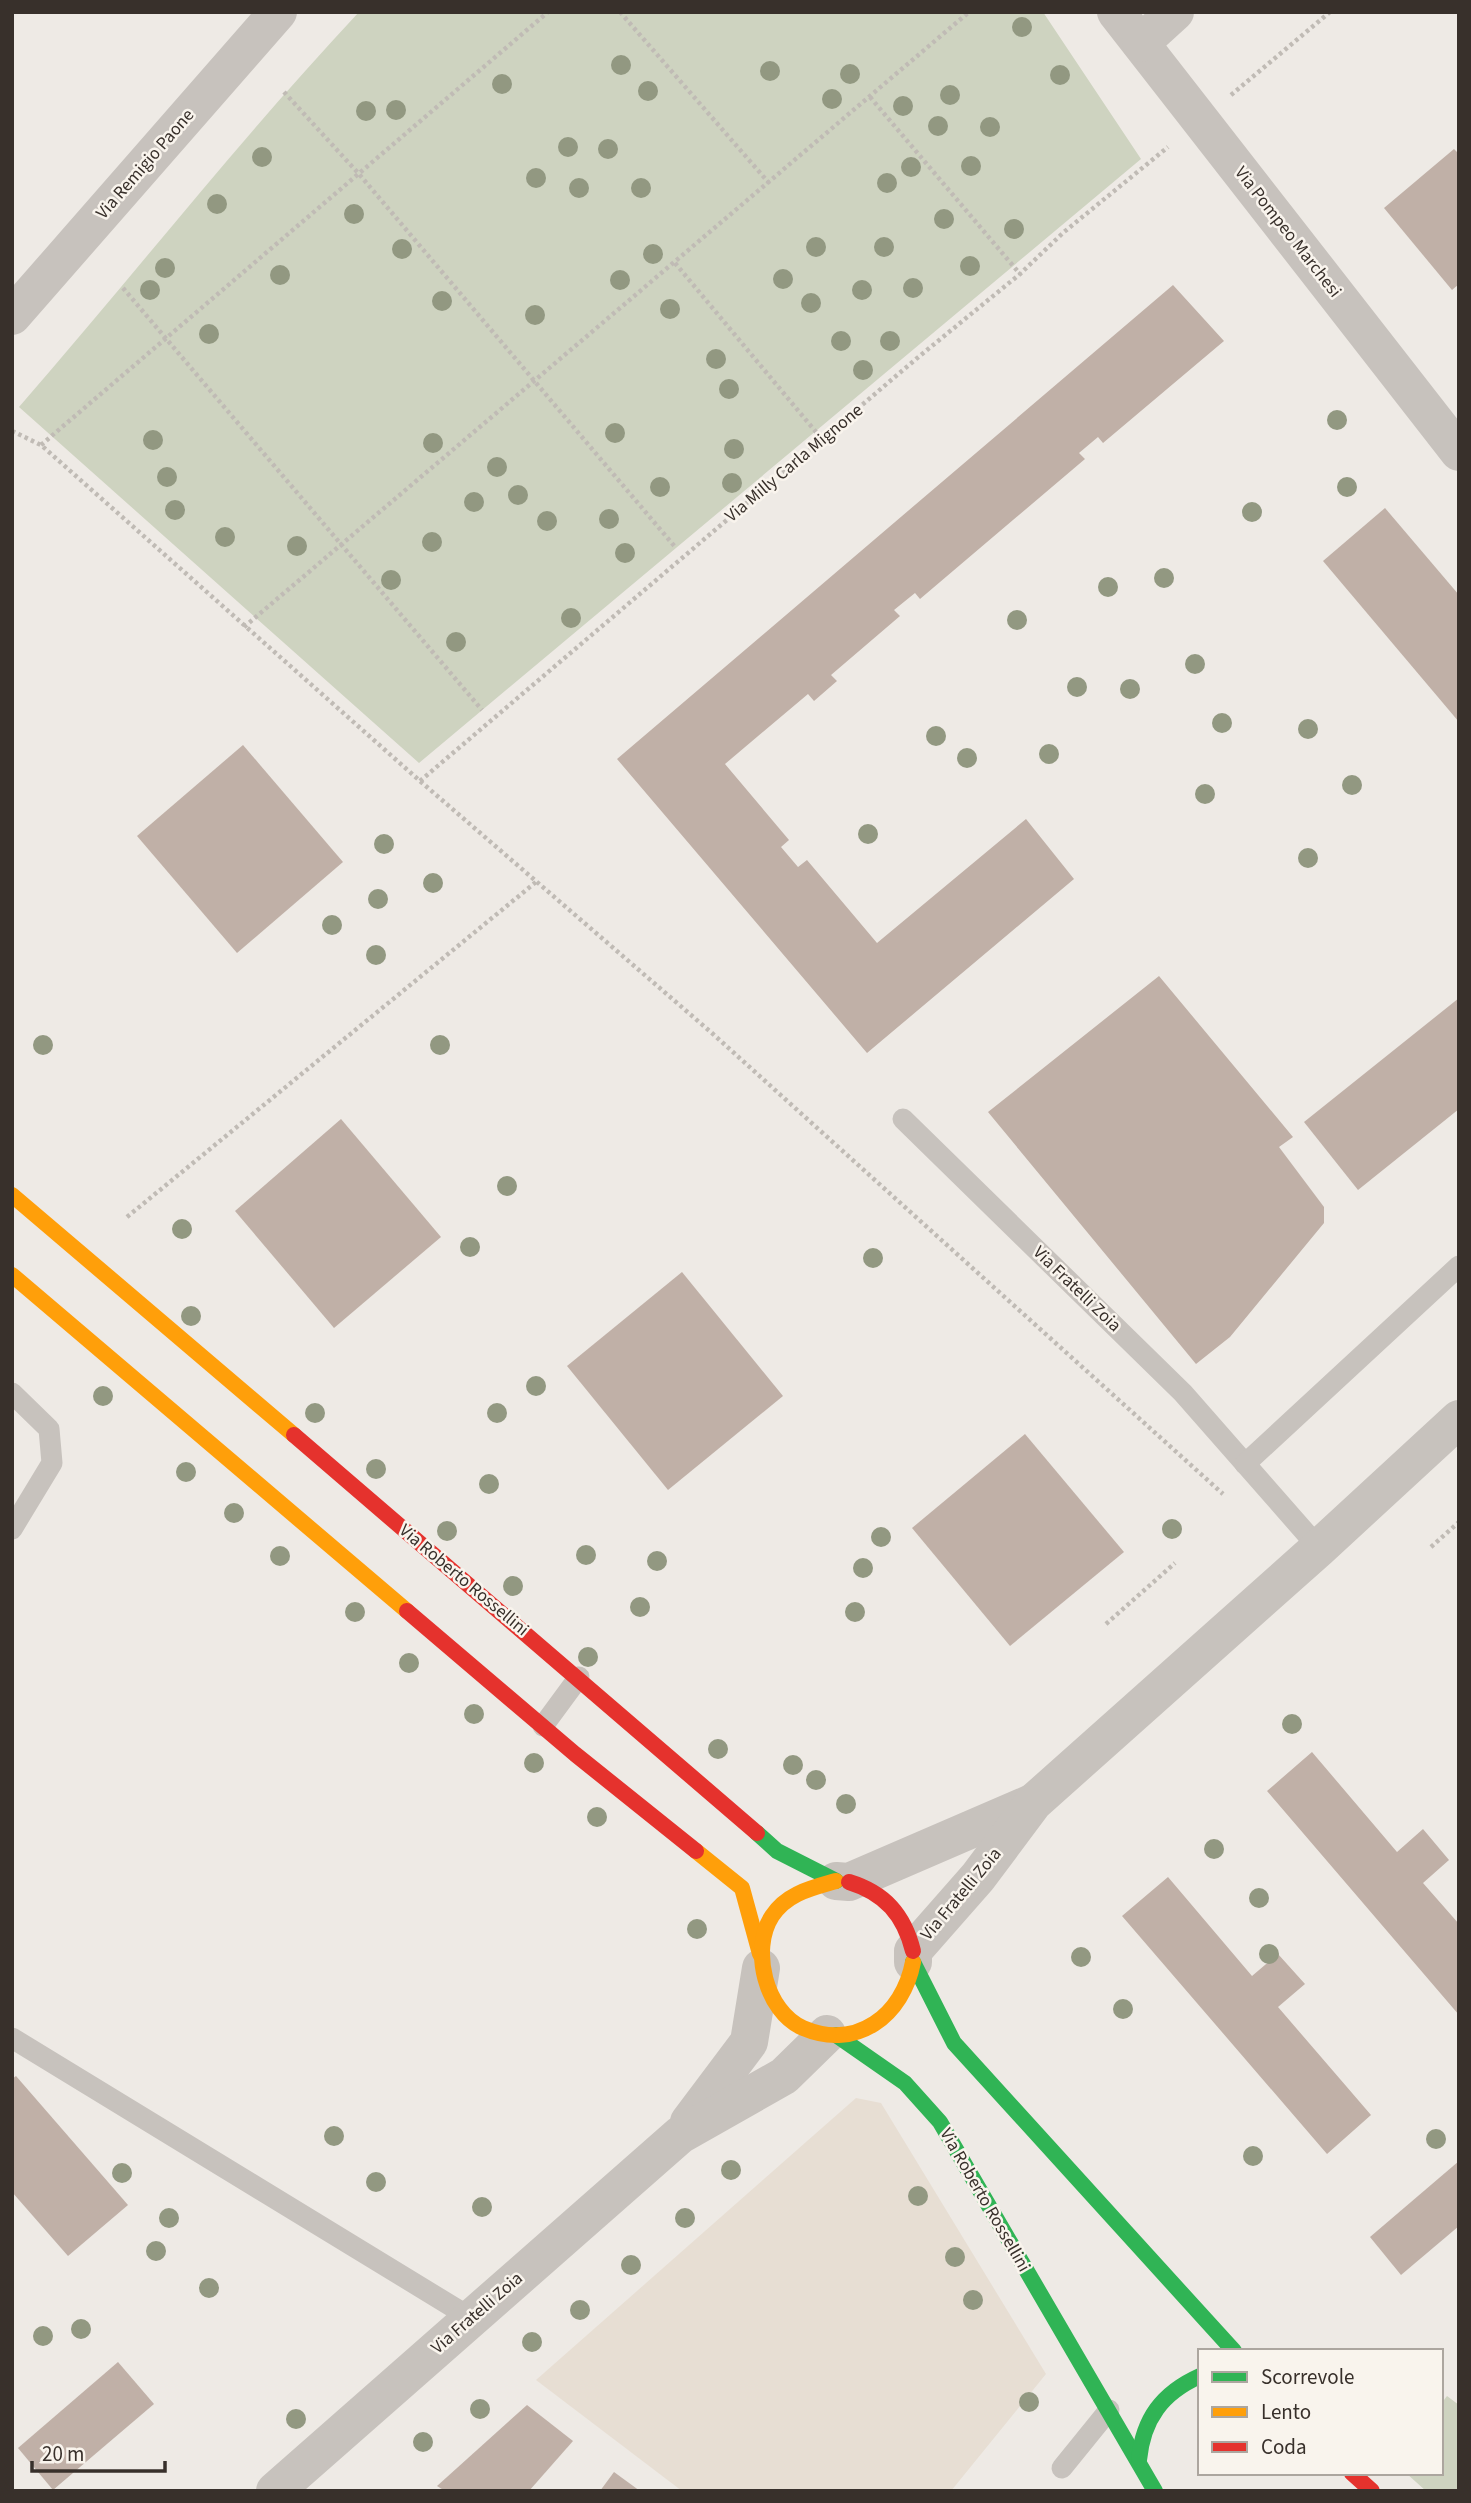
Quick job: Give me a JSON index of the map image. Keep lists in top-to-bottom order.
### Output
{
  "streets": {
    "street": [
      "Via Remigio Paone",
      "Via Pompeo Marchesi",
      "Via Fratelli Zoia",
      "Via Roberto Rossellini"
    ],
    "path": ["Via Milly Carla Mignone"]
  },
  "crossings": [
    ["Via Fratelli Zoia", "Via Roberto Rossellini"]
  ],
  "legend": ["Scorrevole", "Lento", "Coda"],
  "scale_bar": "20 m"
}
